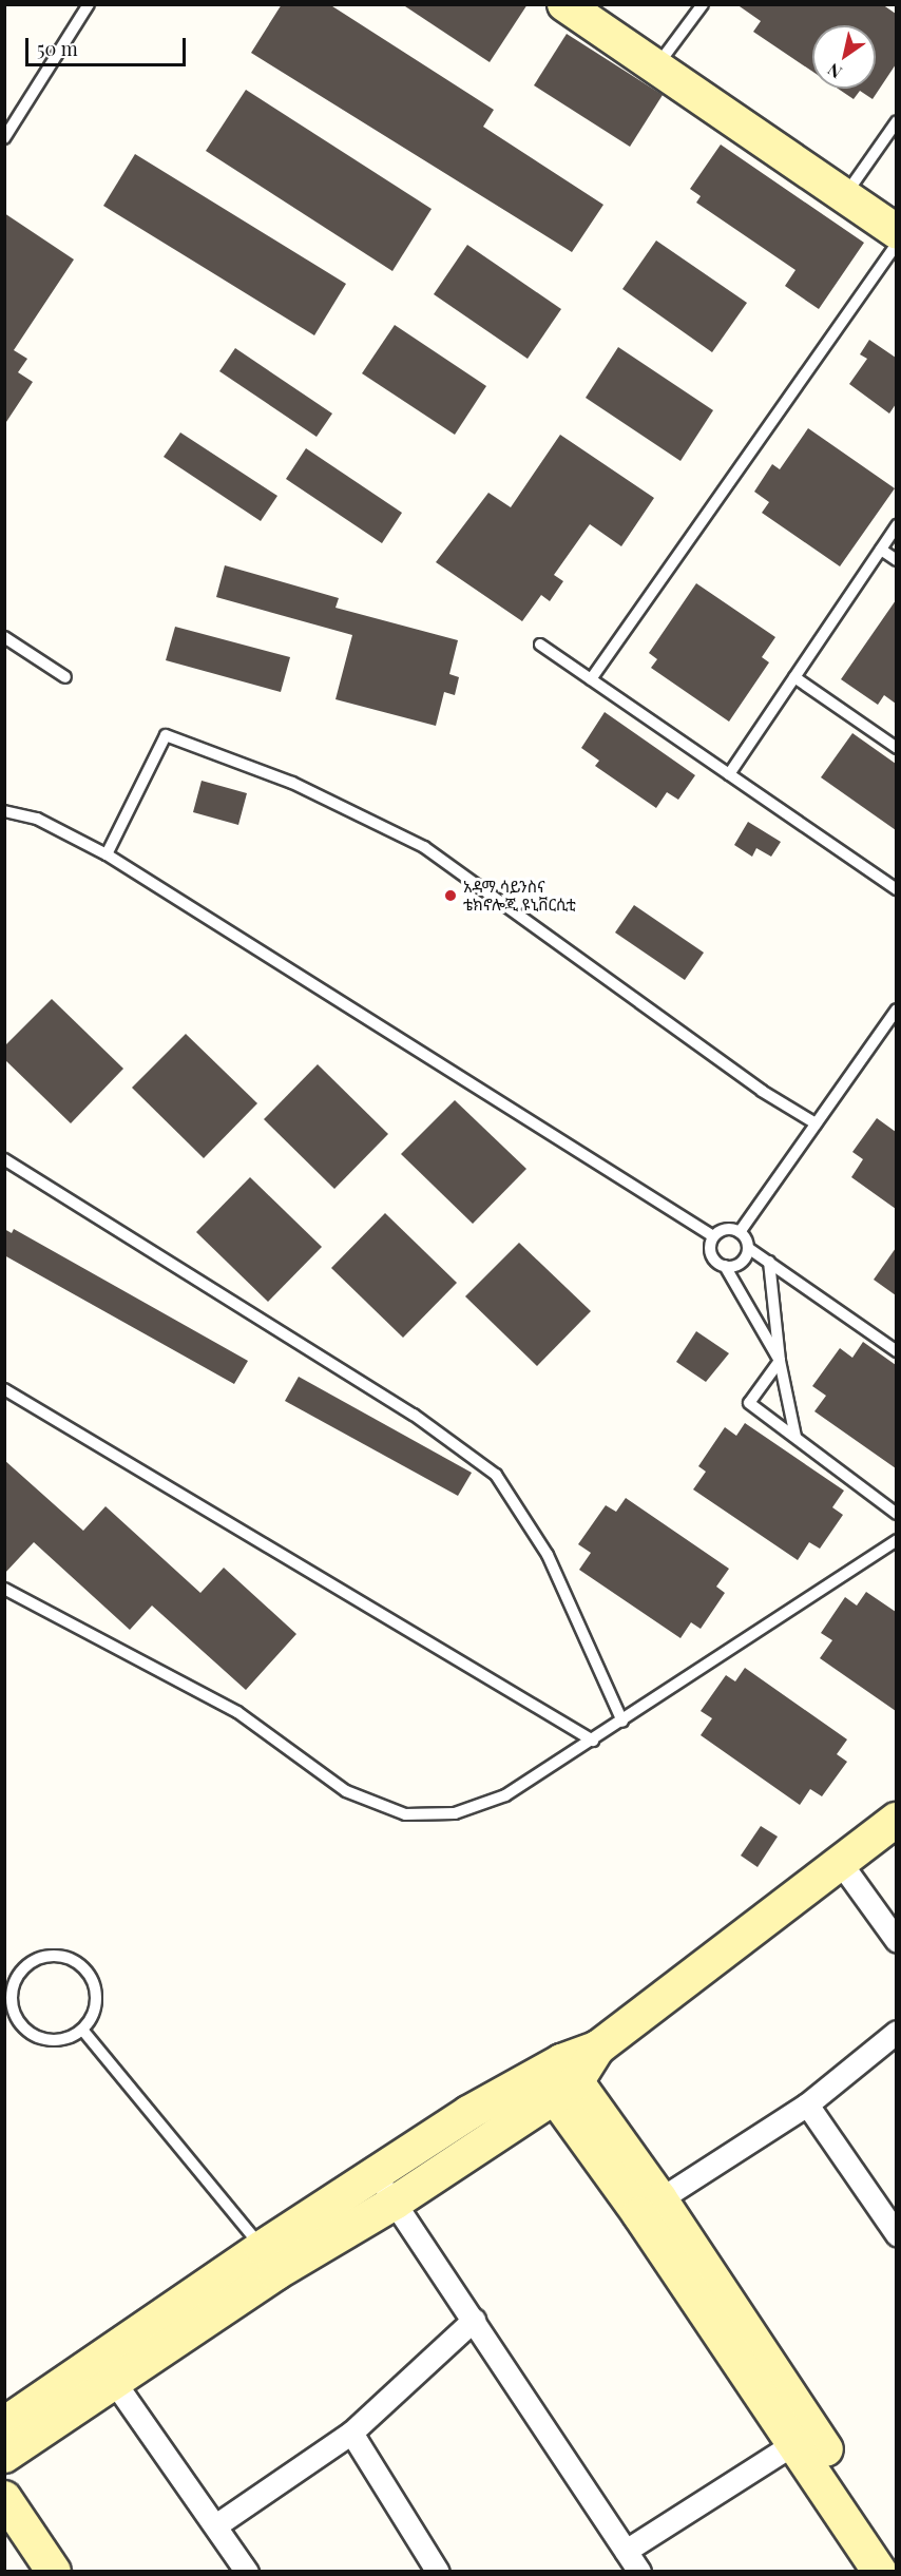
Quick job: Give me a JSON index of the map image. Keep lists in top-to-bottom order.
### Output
{
  "places": ["አዳማ ሳይንስና ቴክኖሎጂ ዩኒቨርሲቲ"],
  "scale_bar": "50 m",
  "north": "bottom left"
}
